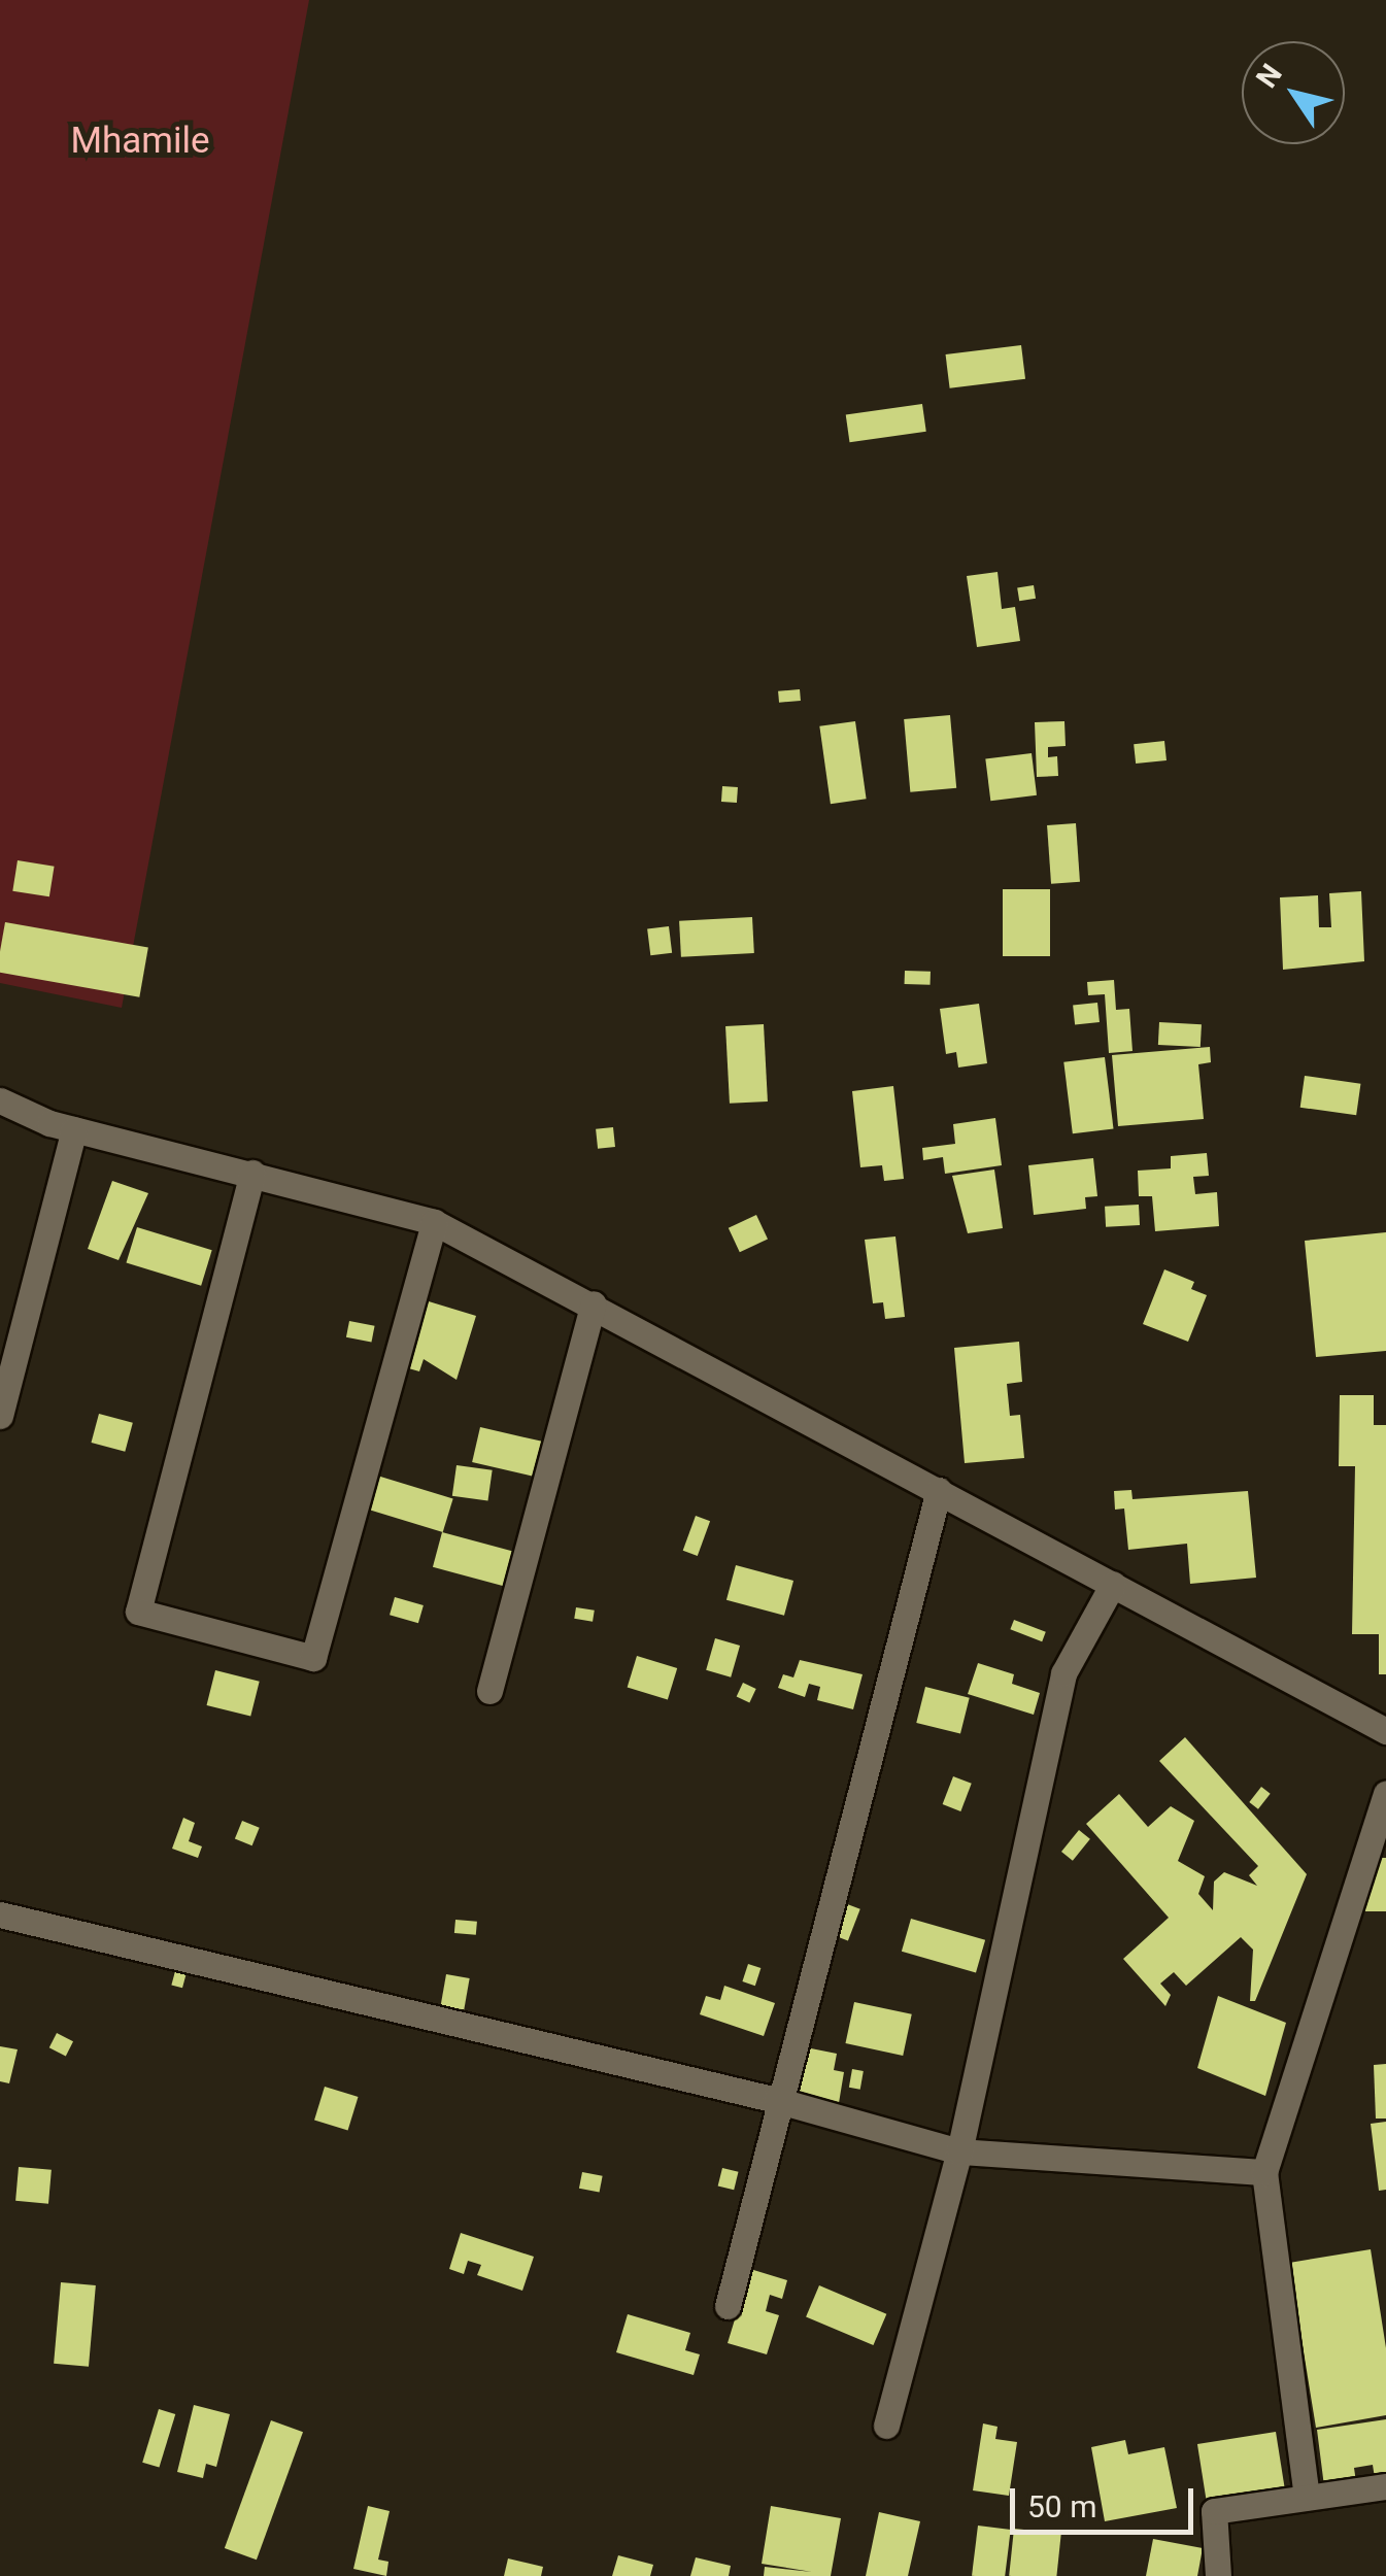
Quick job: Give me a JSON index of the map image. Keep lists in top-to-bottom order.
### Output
{
  "parks": ["Mhamile"],
  "scale_bar": "50 m",
  "north": "top left"
}
